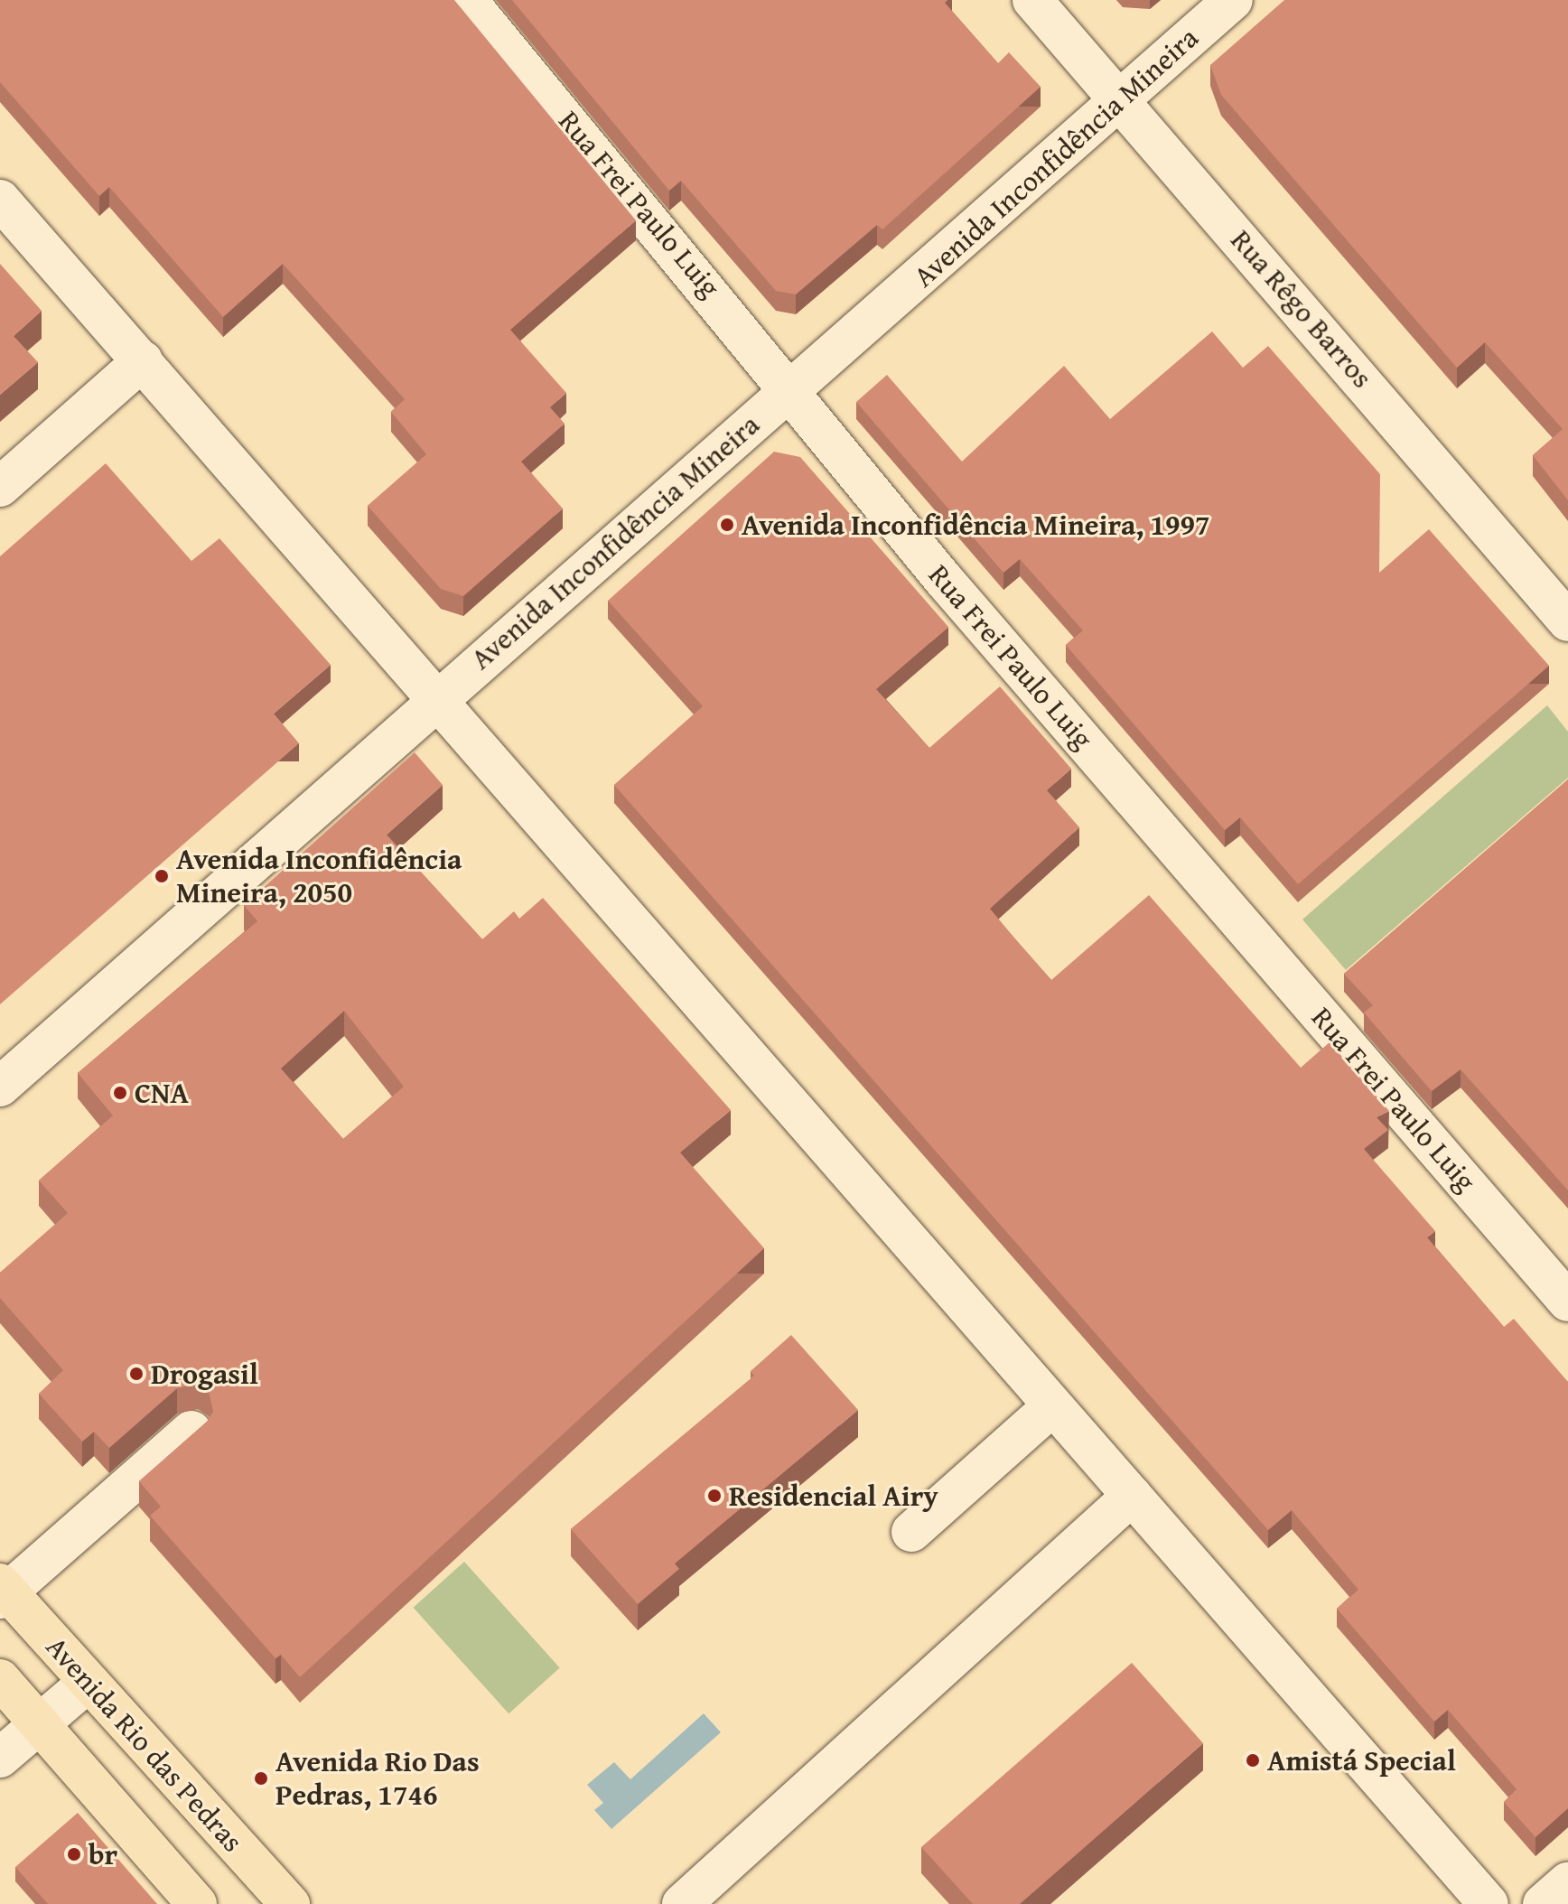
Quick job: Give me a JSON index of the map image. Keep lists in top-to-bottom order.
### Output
{
  "streets": {
    "main road": ["Avenida Rio das Pedras"],
    "street": ["Avenida Inconfidência Mineira", "Rua Frei Paulo Luig", "Rua Rêgo Barros"]
  },
  "crossings": [
    ["Avenida Inconfidência Mineira", "Rua Frei Paulo Luig"],
    ["Avenida Inconfidência Mineira", "Rua Rêgo Barros"]
  ],
  "places": [
    "Avenida Inconfidência Mineira, 1997",
    "Avenida Inconfidência Mineira, 2050",
    "CNA",
    "Drogasil",
    "Residencial Airy",
    "Amistá Special",
    "Avenida Rio Das Pedras, 1746",
    "br"
  ]
}
